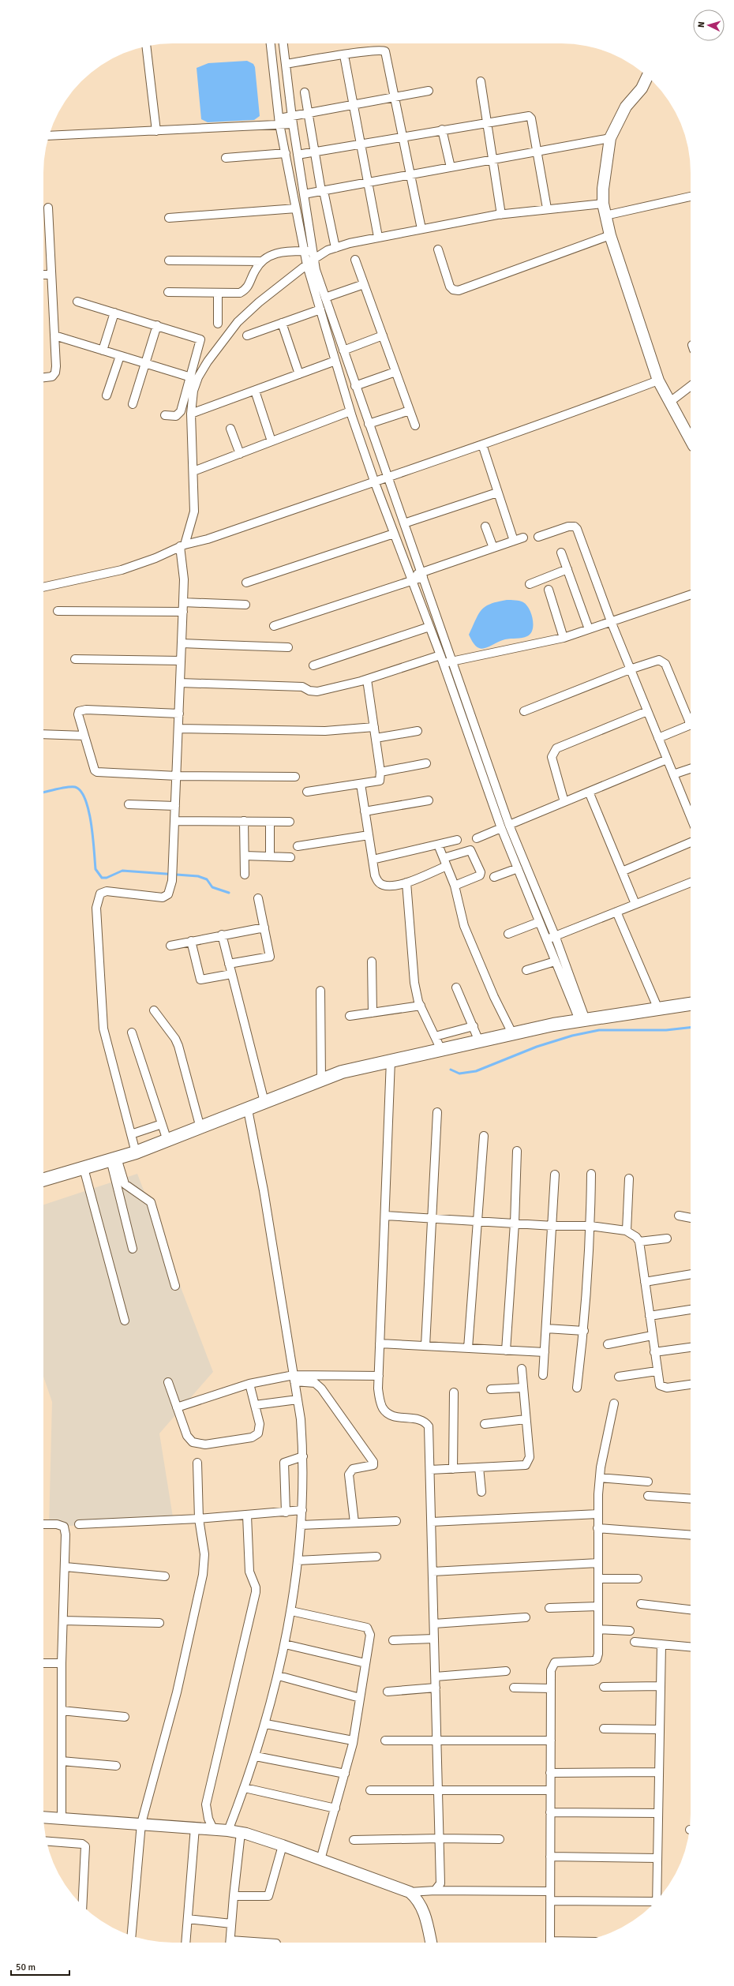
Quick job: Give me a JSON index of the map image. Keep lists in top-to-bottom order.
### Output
{
  "scale_bar": "50 m",
  "north": "left"
}
